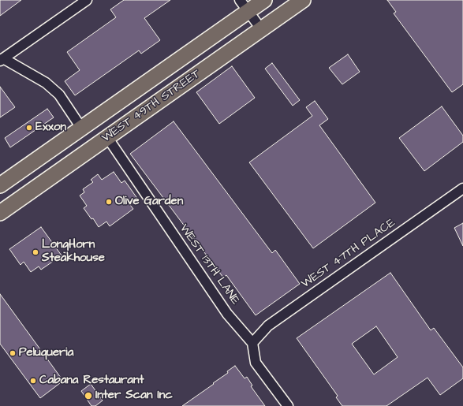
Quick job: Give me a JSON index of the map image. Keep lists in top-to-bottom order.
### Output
{
  "streets": {
    "main road": ["WEST 49TH STREET"],
    "street": ["WEST 47TH PLACE", "WEST 13TH LANE"]
  },
  "crossings": [
    ["WEST 49TH STREET", "WEST 13TH LANE"],
    ["WEST 47TH PLACE", "WEST 13TH LANE"]
  ],
  "places": [
    "Exxon",
    "Olive Garden",
    "LongHorn Steakhouse",
    "Peluqueria",
    "Cabana Restaurant",
    "Inter Scan Inc"
  ]
}
